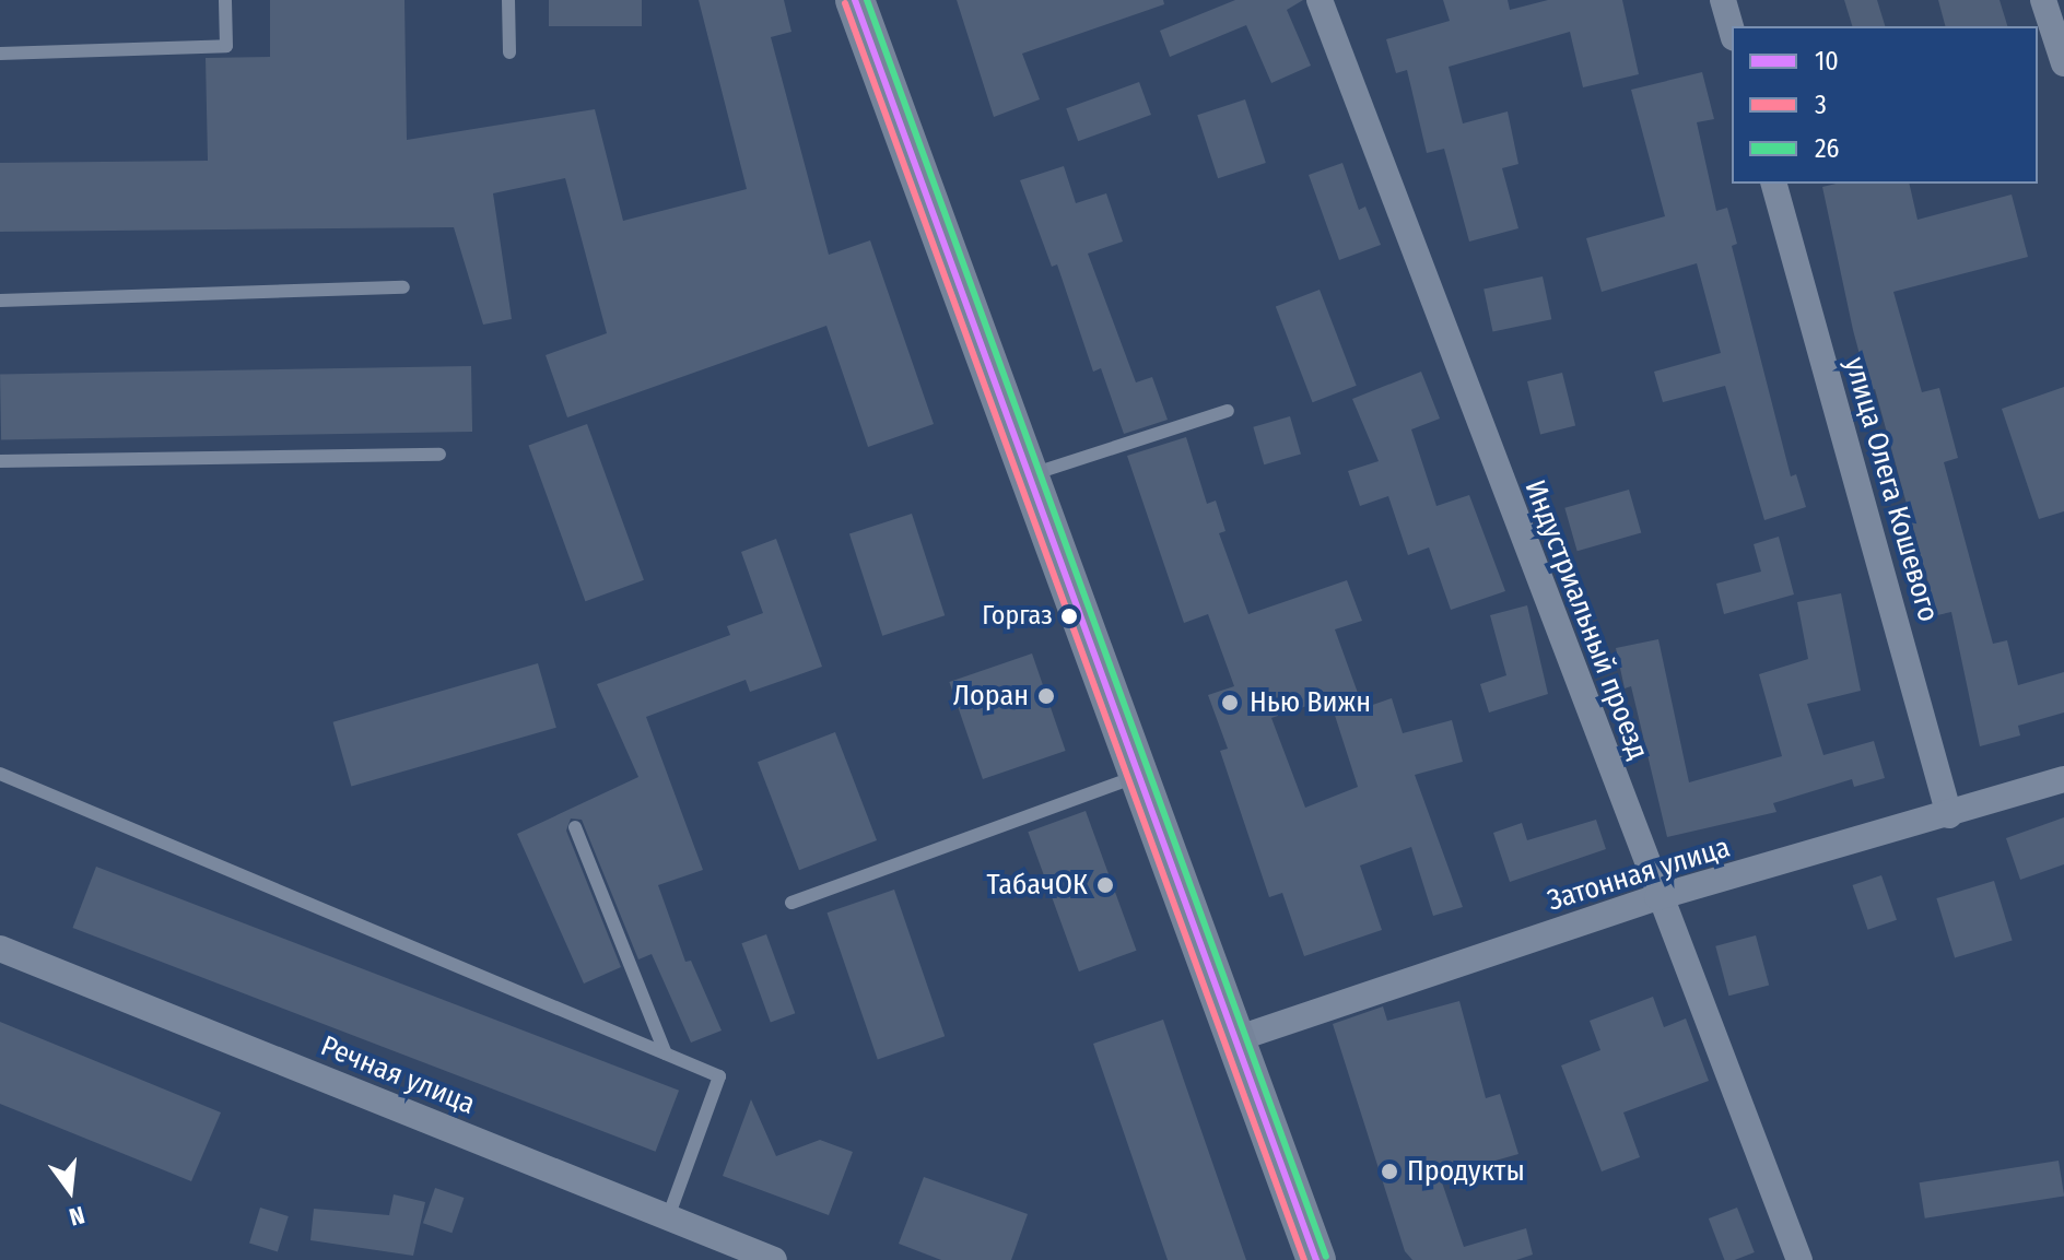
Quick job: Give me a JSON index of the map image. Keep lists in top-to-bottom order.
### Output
{
  "streets": {
    "street": [
      "улица Олега Кошевого",
      "Индустриальный проезд",
      "Затонная улица",
      "Речная улица"
    ]
  },
  "crossings": [
    ["улица Олега Кошевого", "Затонная улица"],
    ["Индустриальный проезд", "Затонная улица"]
  ],
  "places": [
    "Горгаз",
    "Лоран",
    "Нью Вижн",
    "ТабачОК",
    "Продукты"
  ],
  "lines": ["transit line 10", "transit line 26", "transit line 3"],
  "legend": ["10", "3", "26"],
  "north": "bottom"
}
